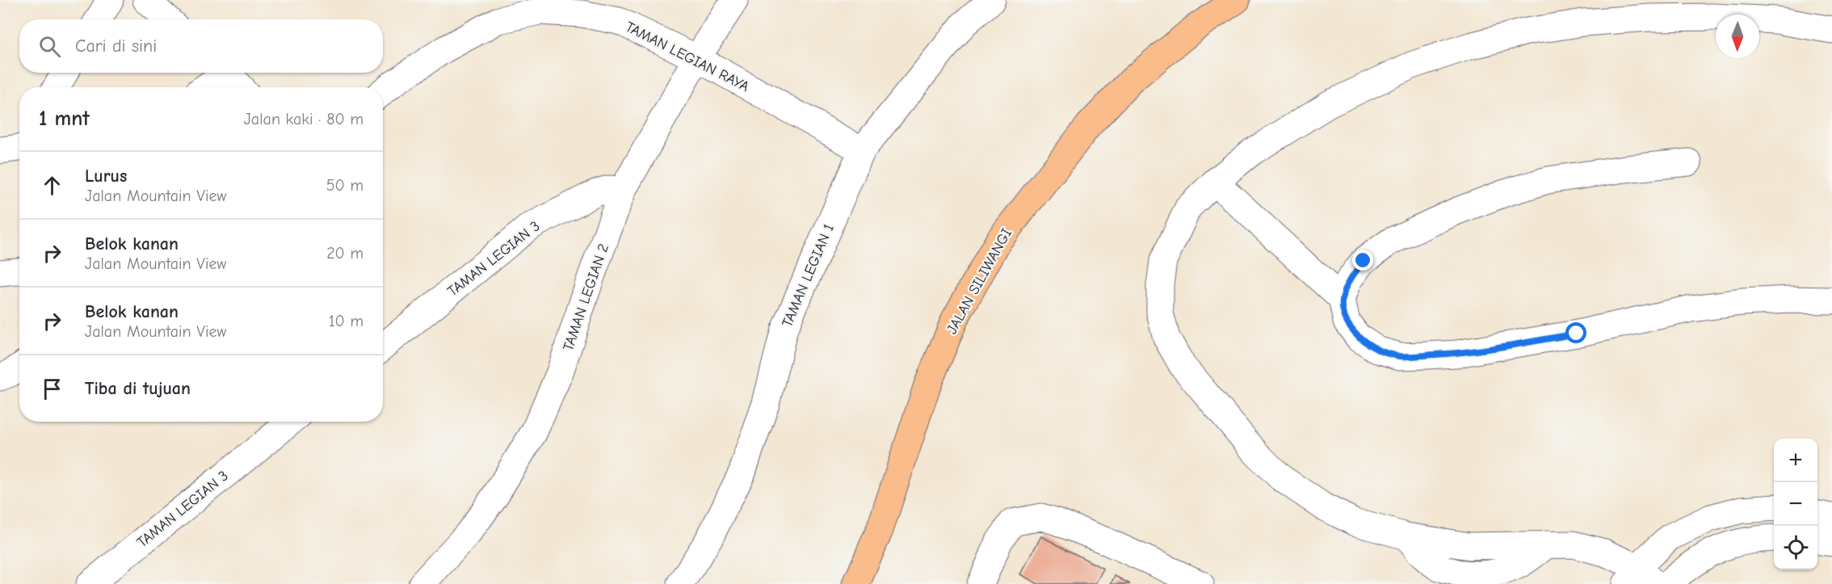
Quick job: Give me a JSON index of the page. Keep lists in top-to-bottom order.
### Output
{
  "streets": {
    "main road": ["JALAN SILIWANGI"],
    "street": [
      "TAMAN LEGIAN RAYA",
      "TAMAN LEGIAN 3",
      "TAMAN LEGIAN 1",
      "TAMAN LEGIAN 2"
    ]
  },
  "crossings": [
    ["TAMAN LEGIAN RAYA", "TAMAN LEGIAN 1"],
    ["TAMAN LEGIAN RAYA", "TAMAN LEGIAN 2"],
    ["TAMAN LEGIAN 3", "TAMAN LEGIAN 2"]
  ],
  "north": "bottom",
  "page": {
    "search": "Cari di sini",
    "heading": ["1 mnt", "Jalan kaki · 80 m"],
    "list": [
      ["Lurus", "Jalan Mountain View", "50 m"],
      ["Belok kanan", "Jalan Mountain View", "20 m"],
      ["Belok kanan", "Jalan Mountain View", "10 m"],
      "Tiba di tujuan"
    ],
    "map_buttons": ["+", "−"]
  }
}
